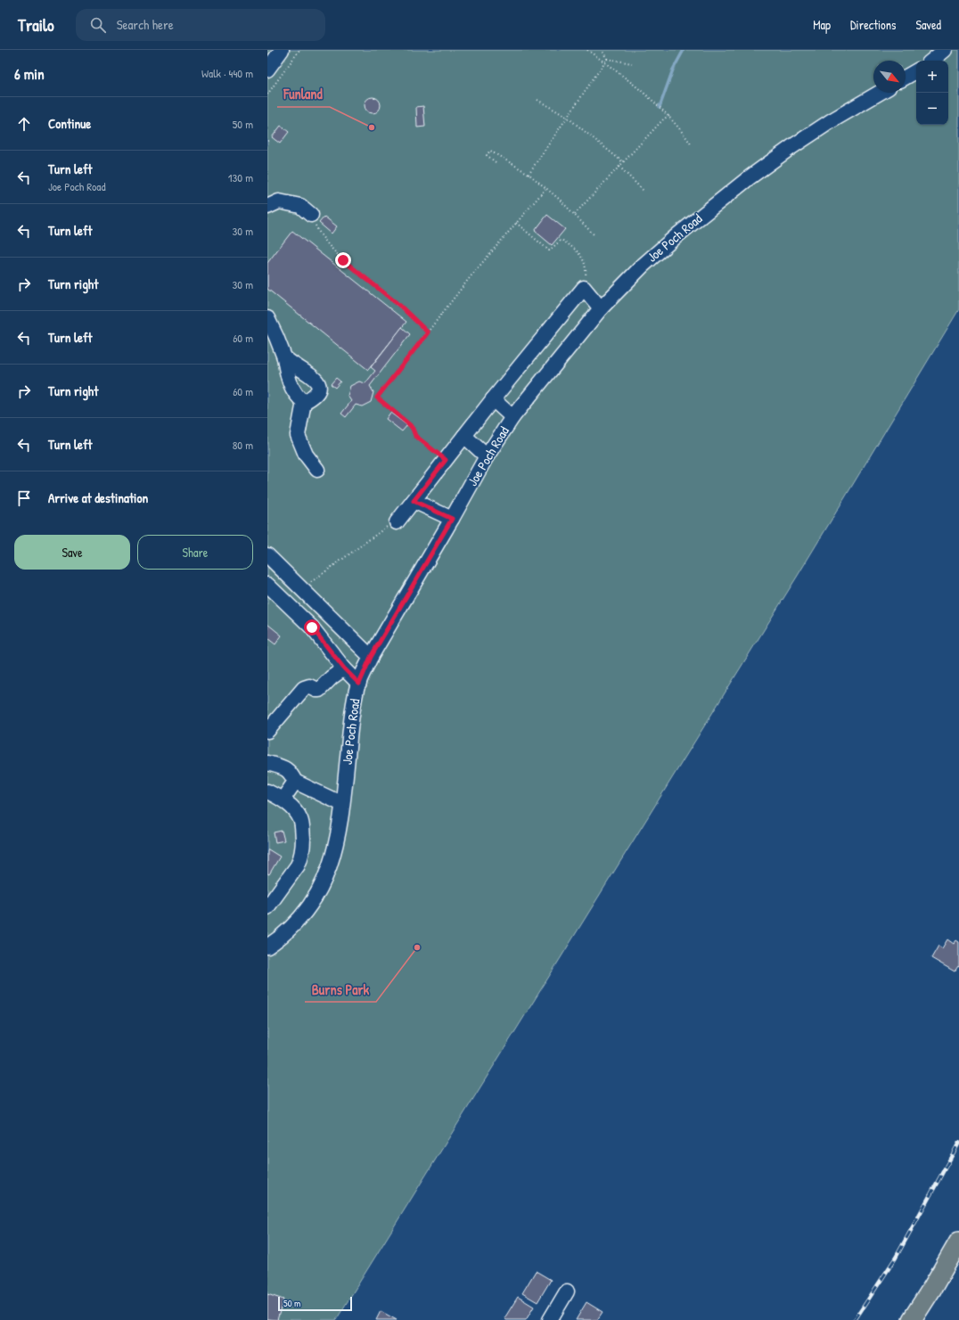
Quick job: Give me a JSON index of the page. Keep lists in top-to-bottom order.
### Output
{
  "streets": {
    "street": ["Joe Poch Road"]
  },
  "places": ["Funland", "Burns Park"],
  "scale_bar": "50 m",
  "north": "bottom right",
  "page": {
    "header": "Trailo",
    "search": "Search here",
    "nav": ["Map", "Directions", "Saved"],
    "heading": ["6 min", "Walk · 440 m"],
    "map_buttons": ["+", "−"],
    "list": [
      ["Continue", "50 m"],
      ["Turn left", "Joe Poch Road", "130 m"],
      ["Turn left", "30 m"],
      ["Turn right", "30 m"],
      ["Turn left", "60 m"],
      ["Turn right", "60 m"],
      ["Turn left", "80 m"],
      "Arrive at destination"
    ],
    "buttons": ["Save", "Share"],
    "scale": "50 m"
  }
}
